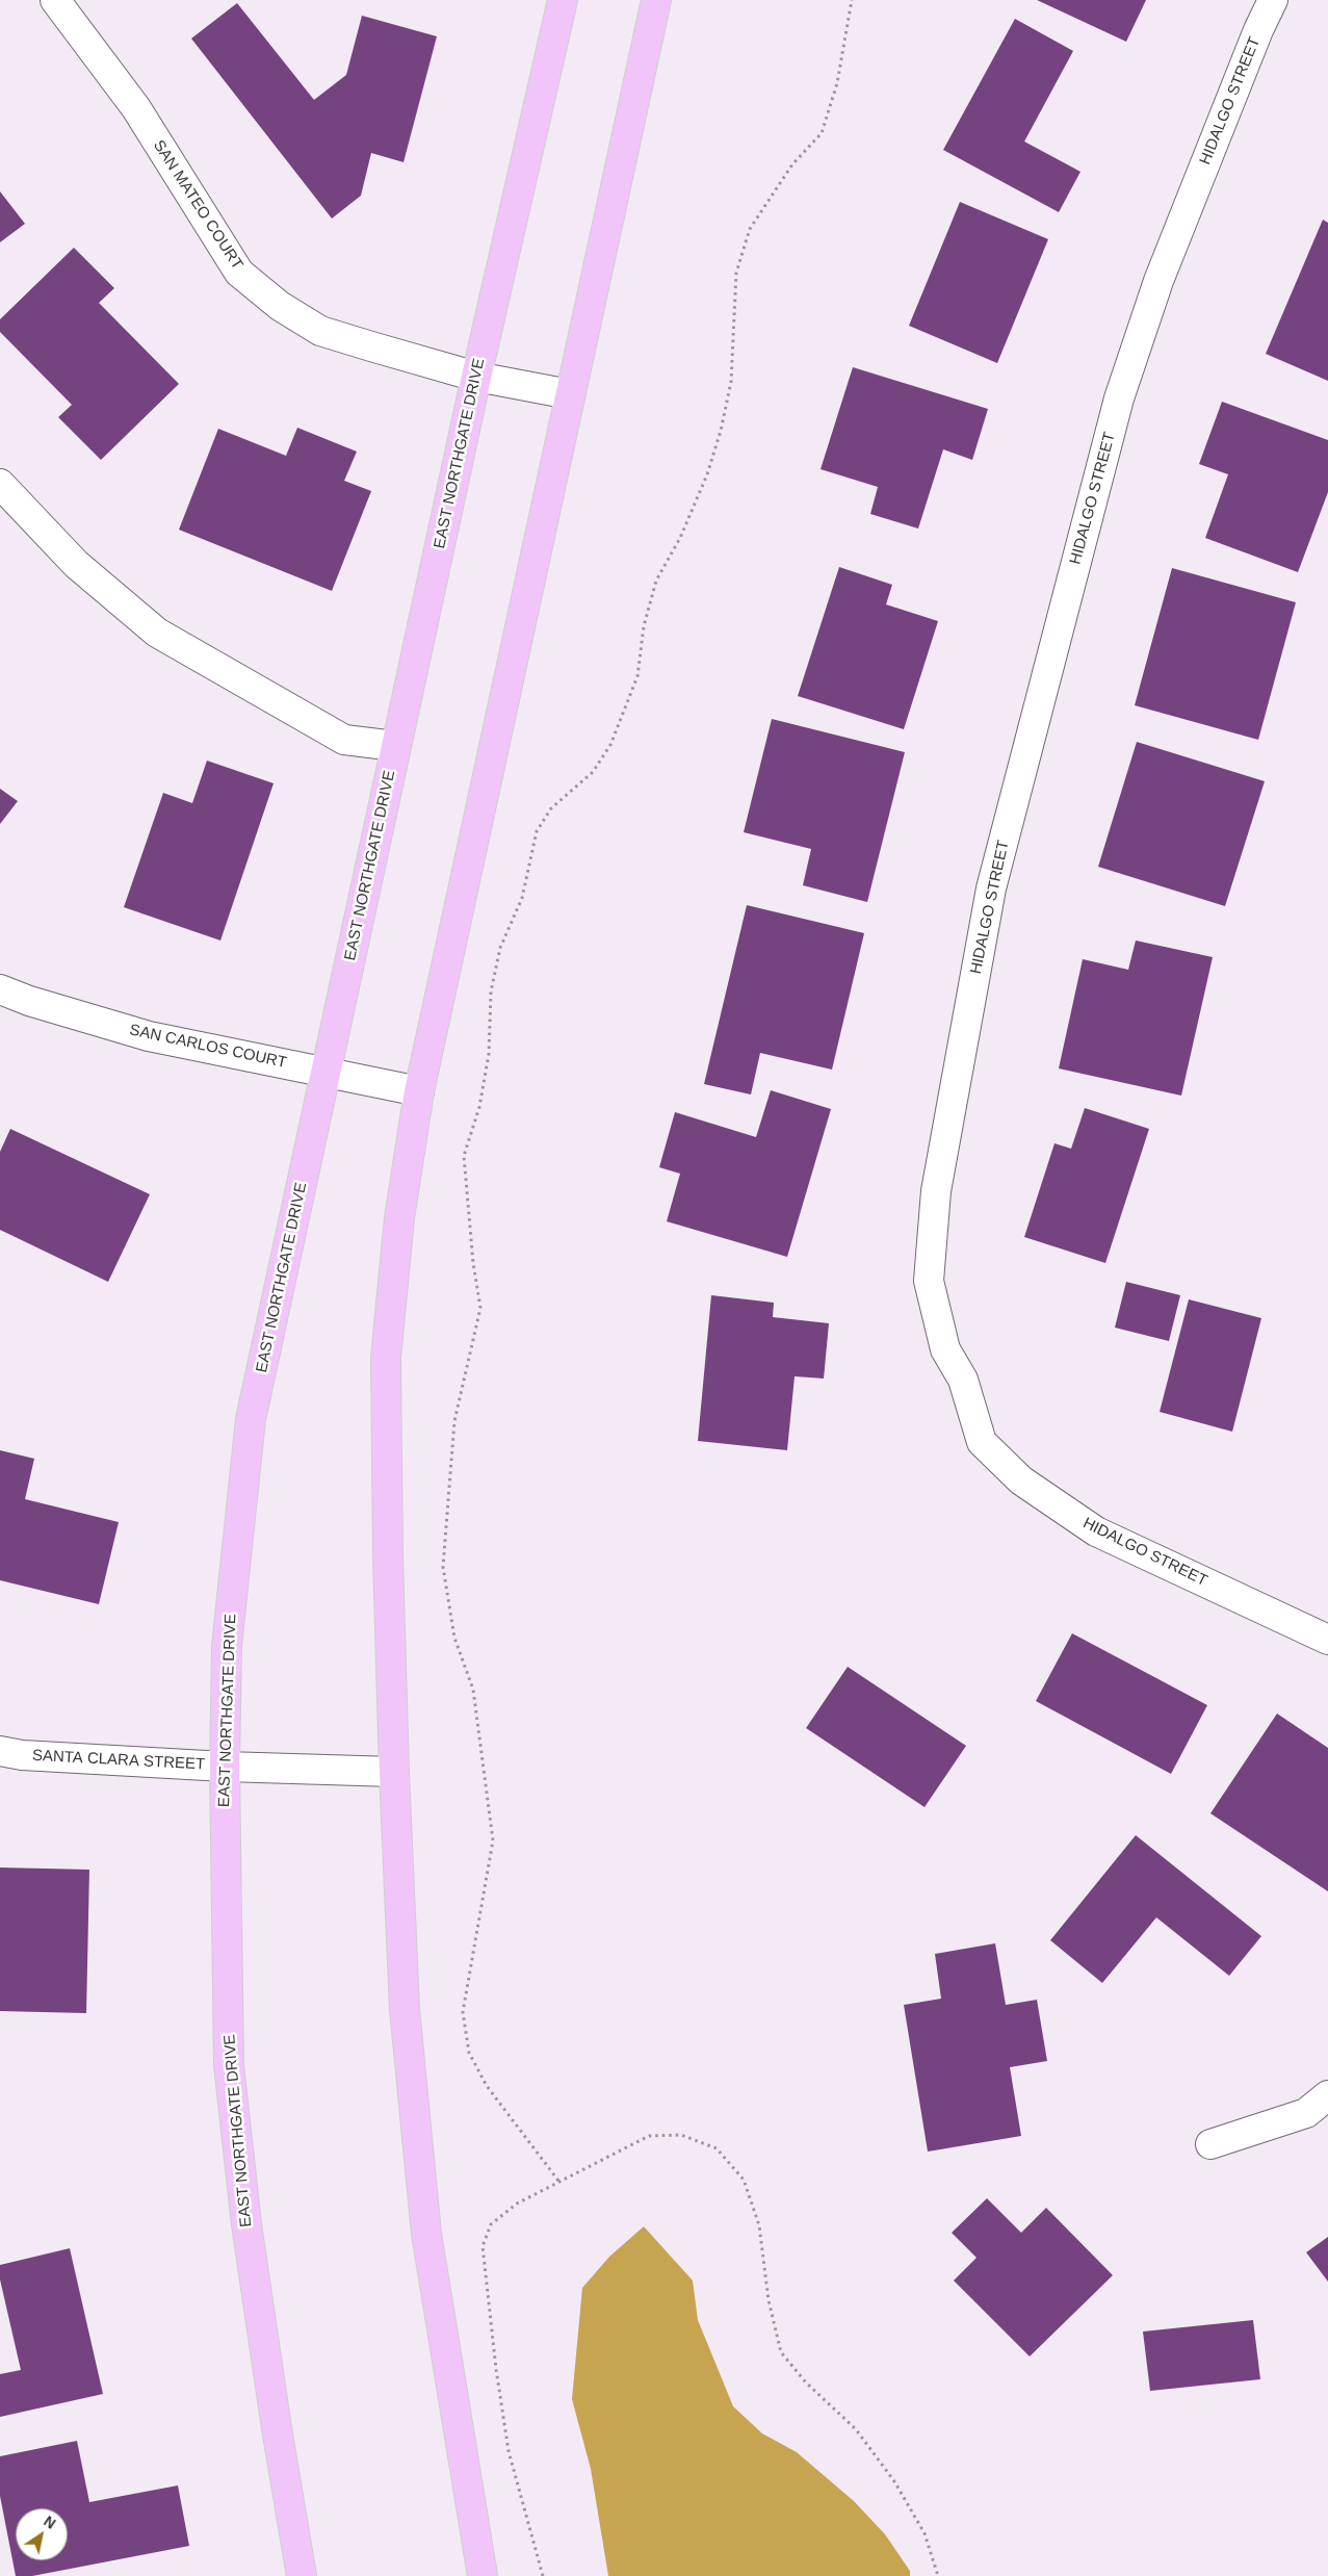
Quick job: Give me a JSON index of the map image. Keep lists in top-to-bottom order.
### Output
{
  "streets": {
    "main road": ["EAST NORTHGATE DRIVE"],
    "street": [
      "HIDALGO STREET",
      "SAN MATEO COURT",
      "SAN CARLOS COURT",
      "SANTA CLARA STREET"
    ]
  },
  "crossings": [
    ["SAN MATEO COURT", "EAST NORTHGATE DRIVE"],
    ["EAST NORTHGATE DRIVE", "SAN CARLOS COURT"],
    ["EAST NORTHGATE DRIVE", "SANTA CLARA STREET"]
  ],
  "north": "top right"
}
